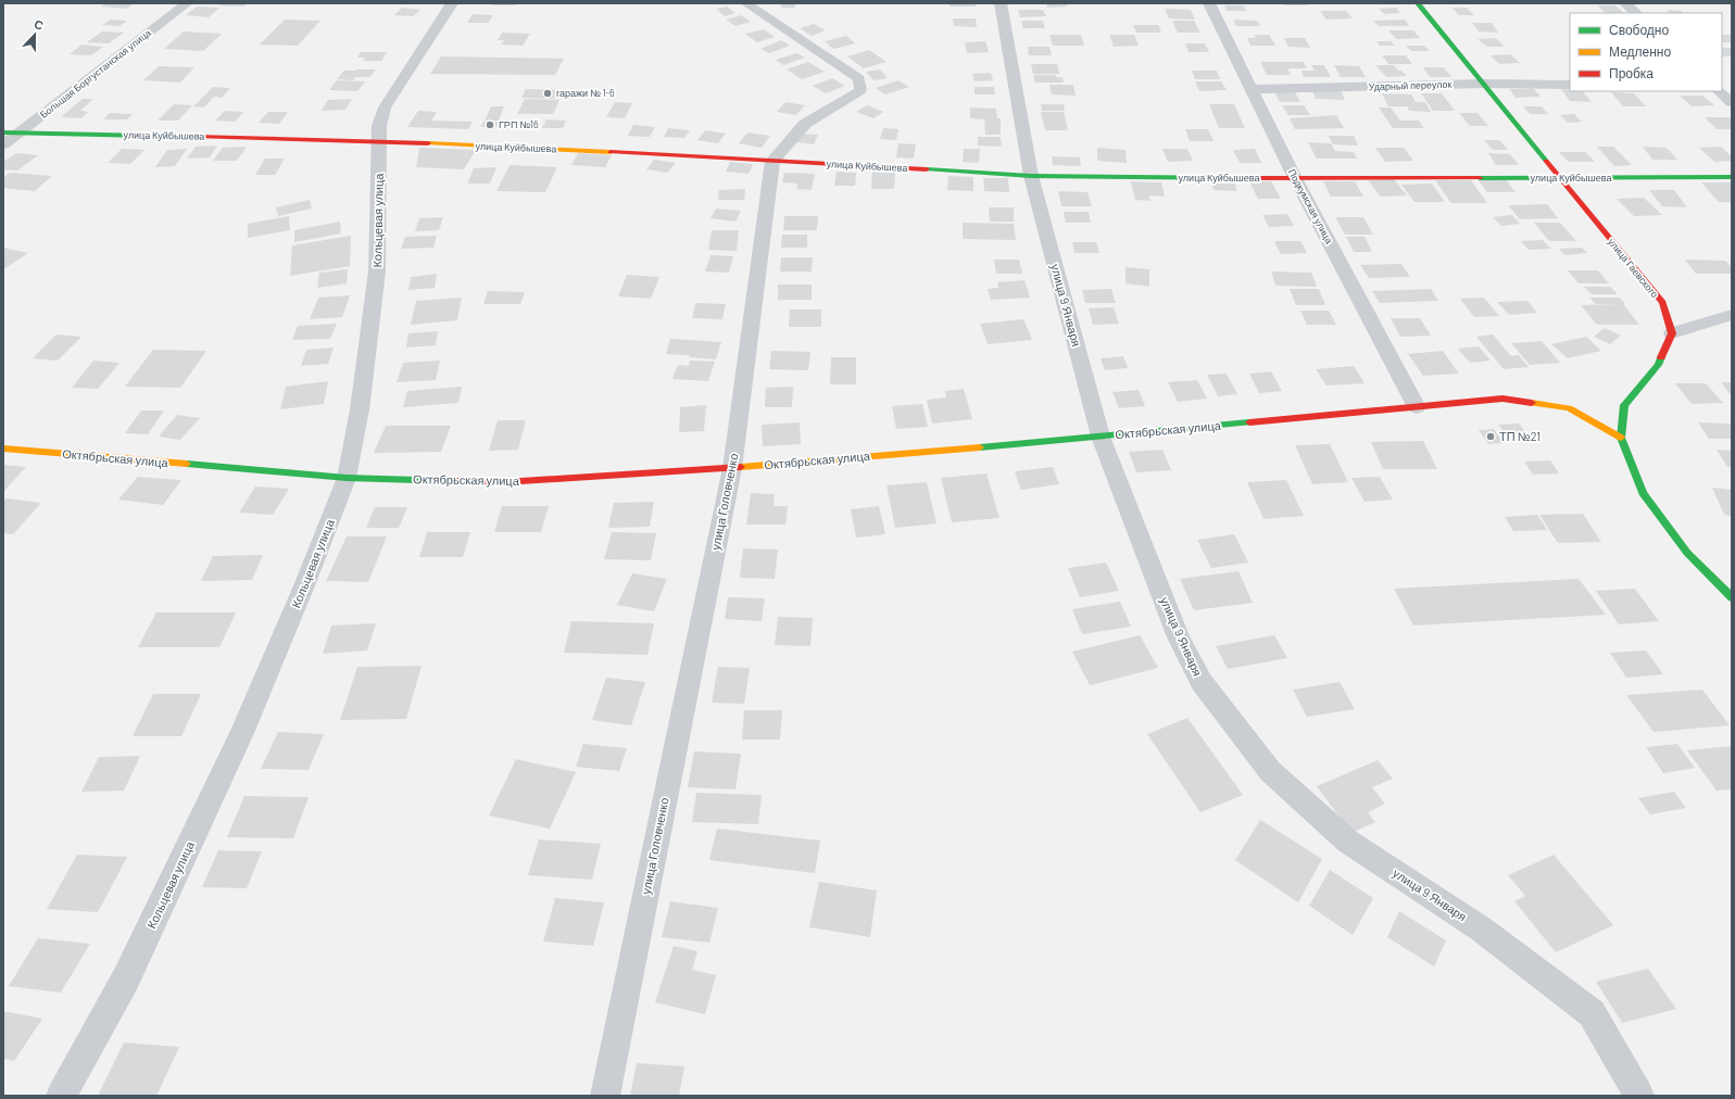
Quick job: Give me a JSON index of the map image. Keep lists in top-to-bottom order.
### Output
{
  "streets": {
    "street": [
      "Большая Боргустанская улица",
      "Ударный переулок",
      "улица Куйбышева",
      "Подкумская улица",
      "Кольцевая улица",
      "улица Гаевского",
      "улица 9 Января",
      "Октябрьская улица",
      "улица Головченко"
    ]
  },
  "crossings": [
    ["Большая Боргустанская улица", "улица Куйбышева"],
    ["Ударный переулок", "Подкумская улица"],
    ["Ударный переулок", "улица Гаевского"],
    ["улица Куйбышева", "Подкумская улица"],
    ["улица Куйбышева", "Кольцевая улица"],
    ["улица Куйбышева", "улица Гаевского"],
    ["улица Куйбышева", "улица 9 Января"],
    ["улица Куйбышева", "улица Головченко"],
    ["Подкумская улица", "Октябрьская улица"],
    ["Кольцевая улица", "Октябрьская улица"],
    ["улица 9 Января", "Октябрьская улица"],
    ["Октябрьская улица", "улица Головченко"]
  ],
  "places": ["гаражи № 1-6", "ГРП №16", "ТП №21"],
  "legend": ["Свободно", "Медленно", "Пробка"],
  "north": "top"
}
